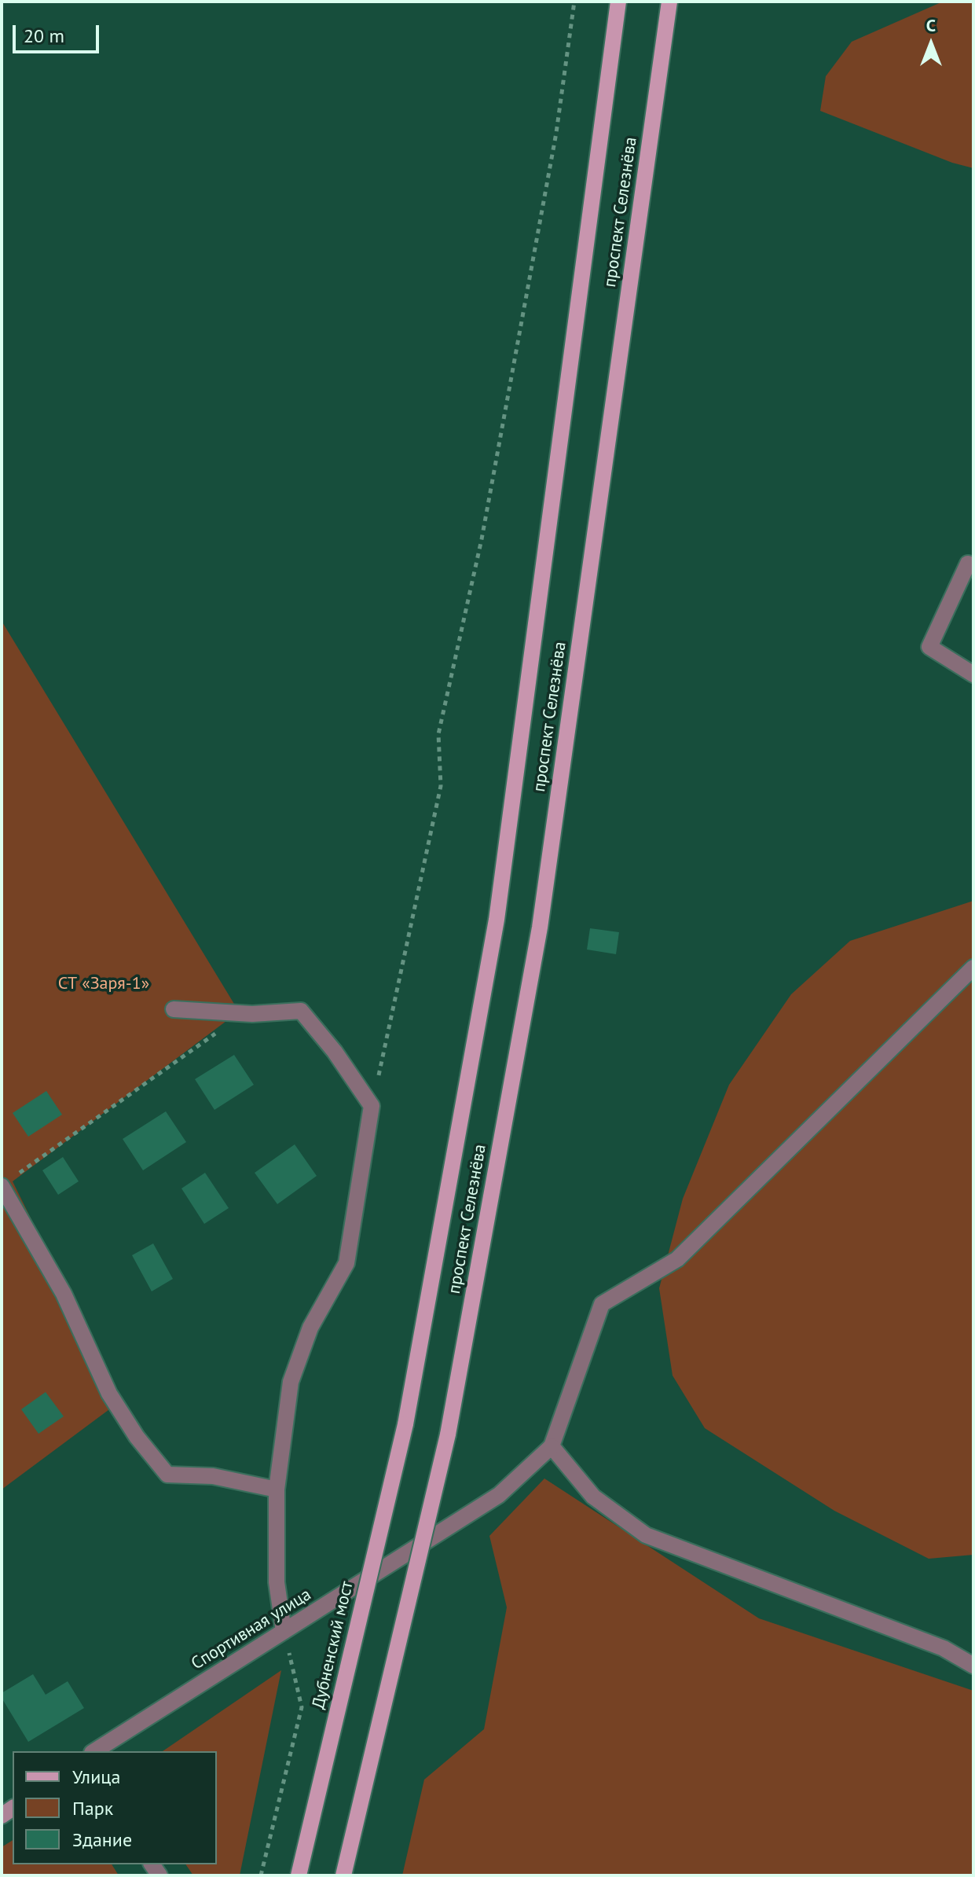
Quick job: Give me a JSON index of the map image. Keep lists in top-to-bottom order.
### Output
{
  "streets": {
    "main road": ["проспект Селезнёва", "Дубненский мост"],
    "street": ["Спортивная улица"]
  },
  "crossings": [
    ["проспект Селезнёва", "Дубненский мост"]
  ],
  "parks": ["СТ «Заря-1»"],
  "legend": ["Улица", "Парк", "Здание"],
  "scale_bar": "20 m",
  "north": "top"
}
